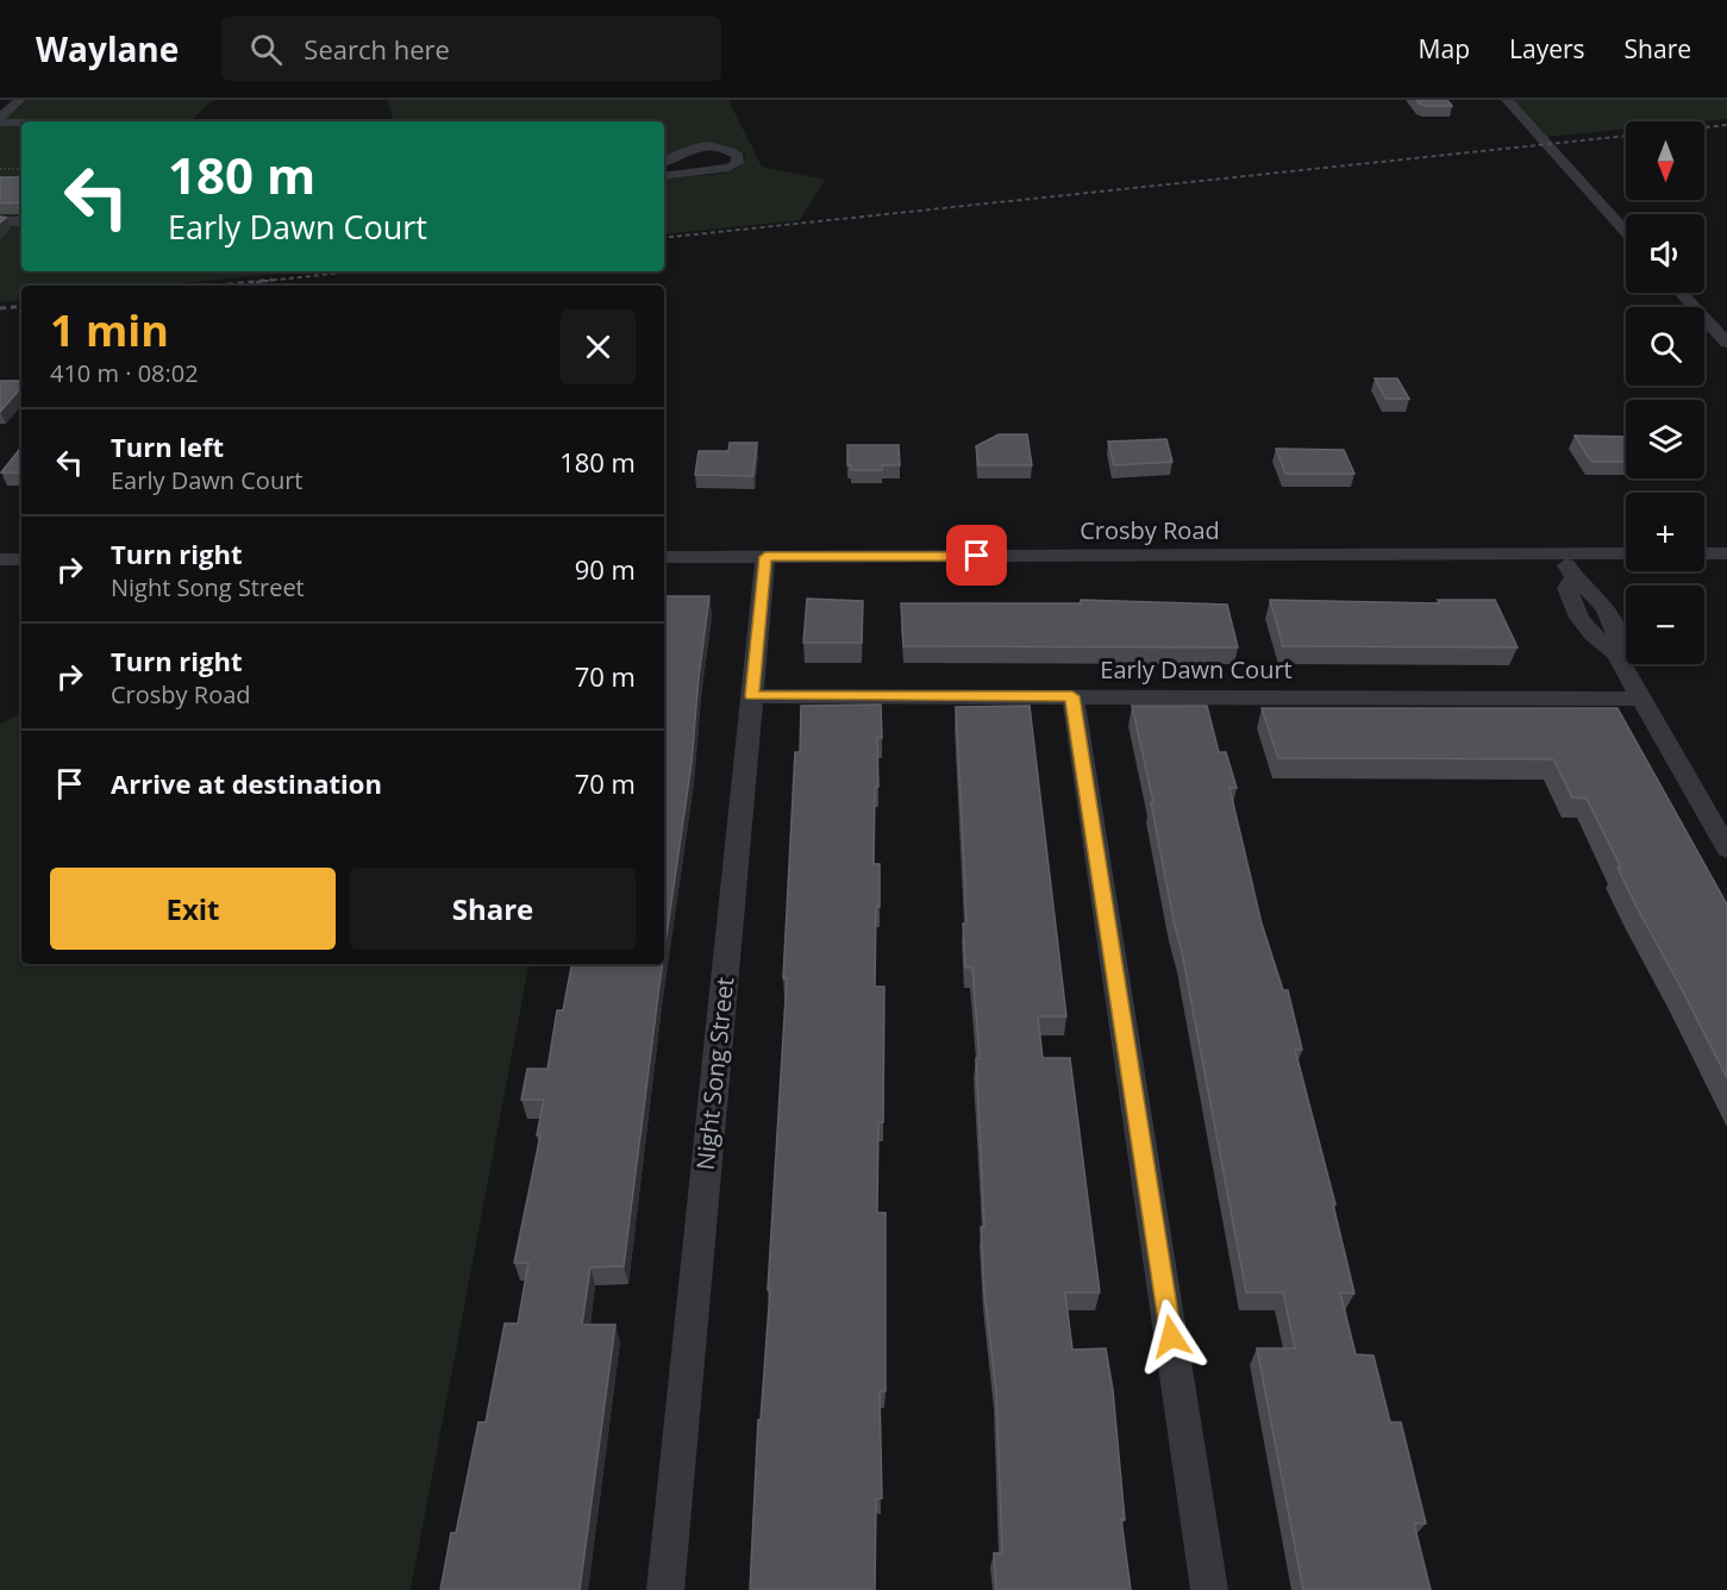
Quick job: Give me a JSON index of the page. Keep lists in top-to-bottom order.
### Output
{
  "streets": {
    "street": ["Crosby Road", "Early Dawn Court", "Night Song Street"]
  },
  "crossings": [
    ["Crosby Road", "Night Song Street"],
    ["Early Dawn Court", "Night Song Street"]
  ],
  "north": "bottom",
  "page": {
    "header": "Waylane",
    "search": "Search here",
    "nav": ["Map", "Layers", "Share"],
    "map_buttons": ["+", "−"],
    "turn": ["180 m", "Early Dawn Court"],
    "heading": ["1 min", "410 m · 08:02"],
    "list": [
      {
        "name": "Turn left",
        "note": "Early Dawn Court",
        "value": "180 m"
      },
      {
        "name": "Turn right",
        "note": "Night Song Street",
        "value": "90 m"
      },
      {
        "name": "Turn right",
        "note": "Crosby Road",
        "value": "70 m"
      },
      {
        "name": "Arrive at destination",
        "value": "70 m"
      }
    ],
    "buttons": ["Exit", "Share"]
  }
}
